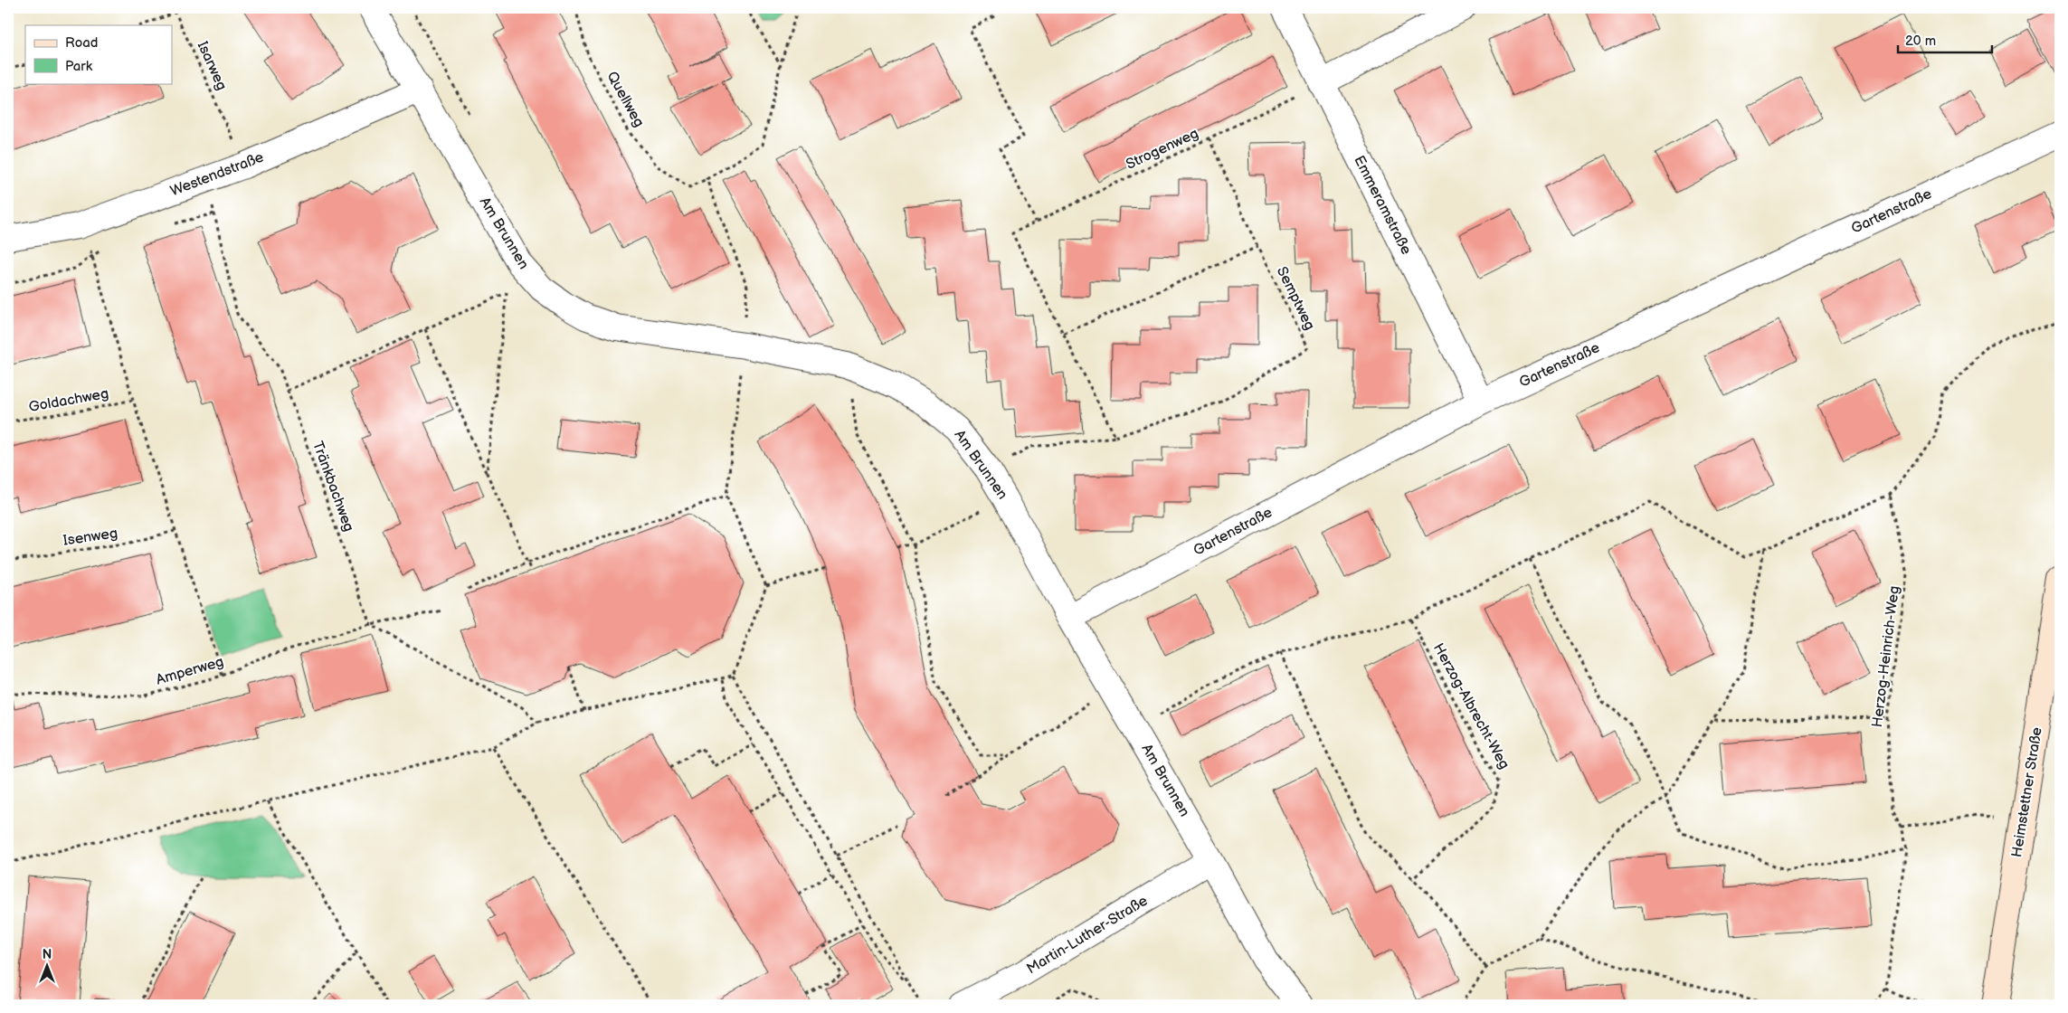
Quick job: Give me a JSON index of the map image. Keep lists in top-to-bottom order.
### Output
{
  "streets": {
    "street": [
      "Westendstraße",
      "Emmeramstraße",
      "Gartenstraße",
      "Am Brunnen",
      "Heimstettner Straße",
      "Martin-Luther-Straße"
    ],
    "path": [
      "Isarweg",
      "Quellweg",
      "Strogenweg",
      "Semptweg",
      "Goldachweg",
      "Tränkbachweg",
      "Isenweg",
      "Herzog-Heinrich-Weg",
      "Amperweg",
      "Herzog-Albrecht-Weg"
    ]
  },
  "crossings": [
    ["Isarweg", "Westendstraße"],
    ["Strogenweg", "Emmeramstraße"],
    ["Strogenweg", "Semptweg"],
    ["Westendstraße", "Am Brunnen"],
    ["Westendstraße", "Tränkbachweg"],
    ["Emmeramstraße", "Gartenstraße"],
    ["Gartenstraße", "Am Brunnen"],
    ["Am Brunnen", "Semptweg"],
    ["Am Brunnen", "Martin-Luther-Straße"],
    ["Tränkbachweg", "Amperweg"]
  ],
  "legend": ["Road", "Park"],
  "scale_bar": "20 m",
  "north": "top"
}
